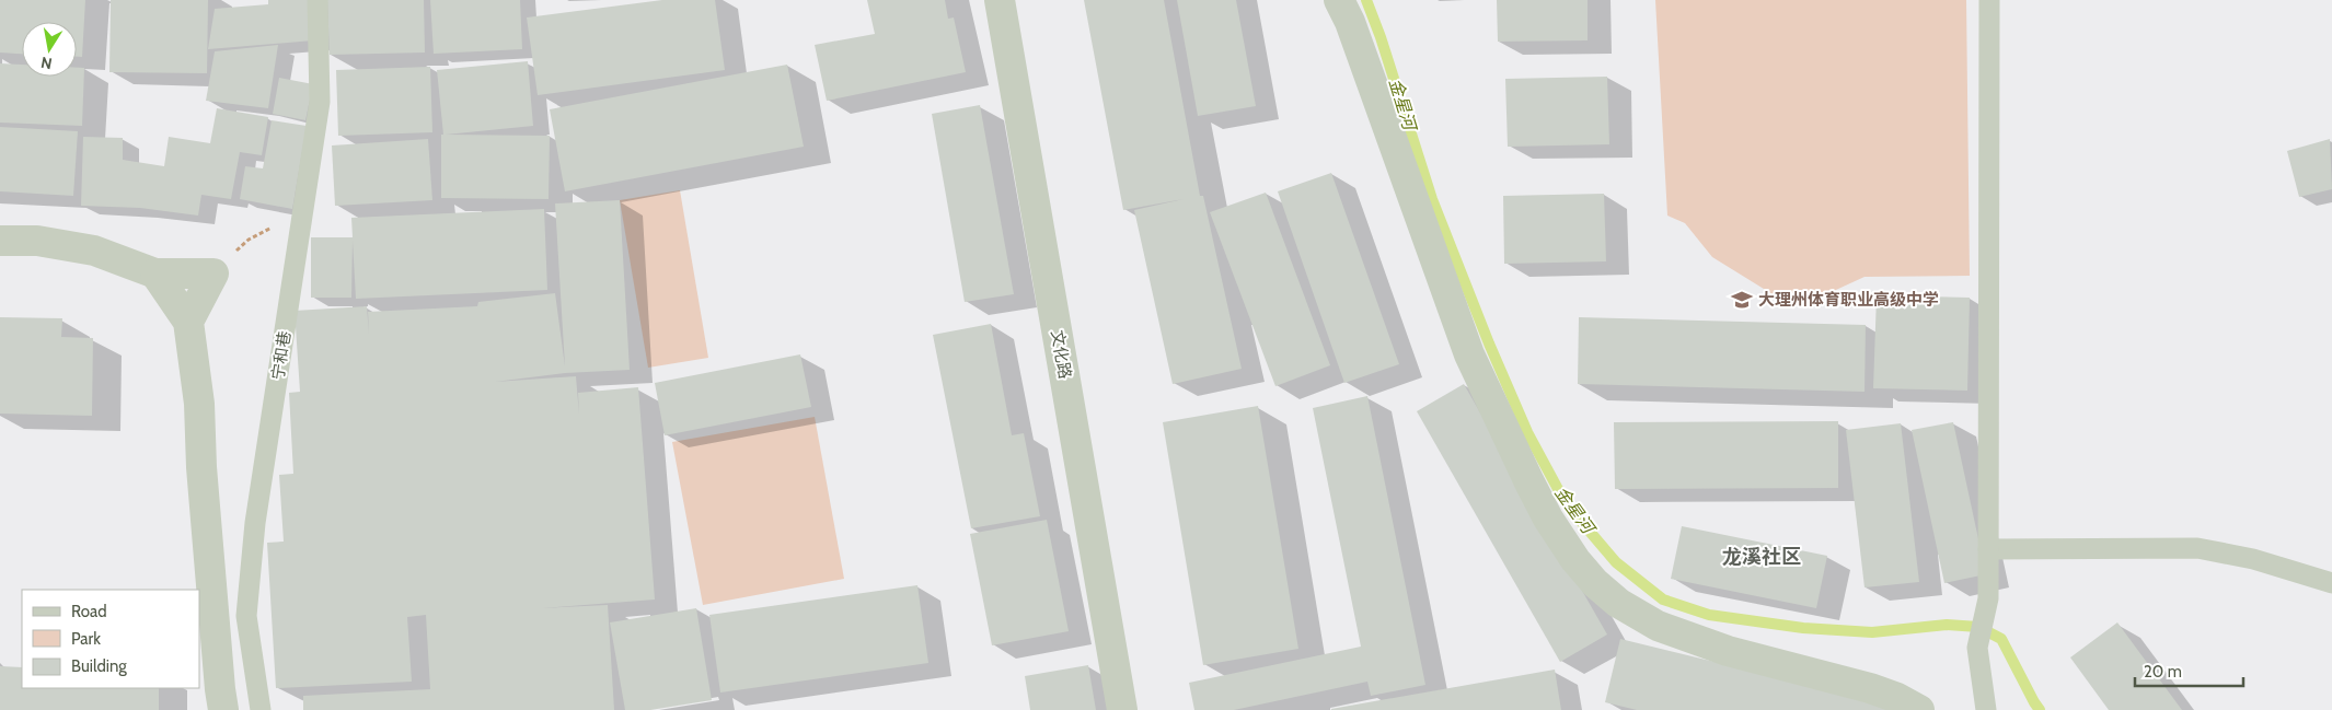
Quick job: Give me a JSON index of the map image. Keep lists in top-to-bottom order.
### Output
{
  "streets": {
    "street": ["文化路"],
    "lane": ["宁和巷"]
  },
  "districts": ["龙溪社区"],
  "water": ["金星河"],
  "places": {
    "school or university": ["大理州体育职业高级中学"]
  },
  "legend": ["Road", "Park", "Building"],
  "scale_bar": "20 m",
  "north": "bottom"
}
